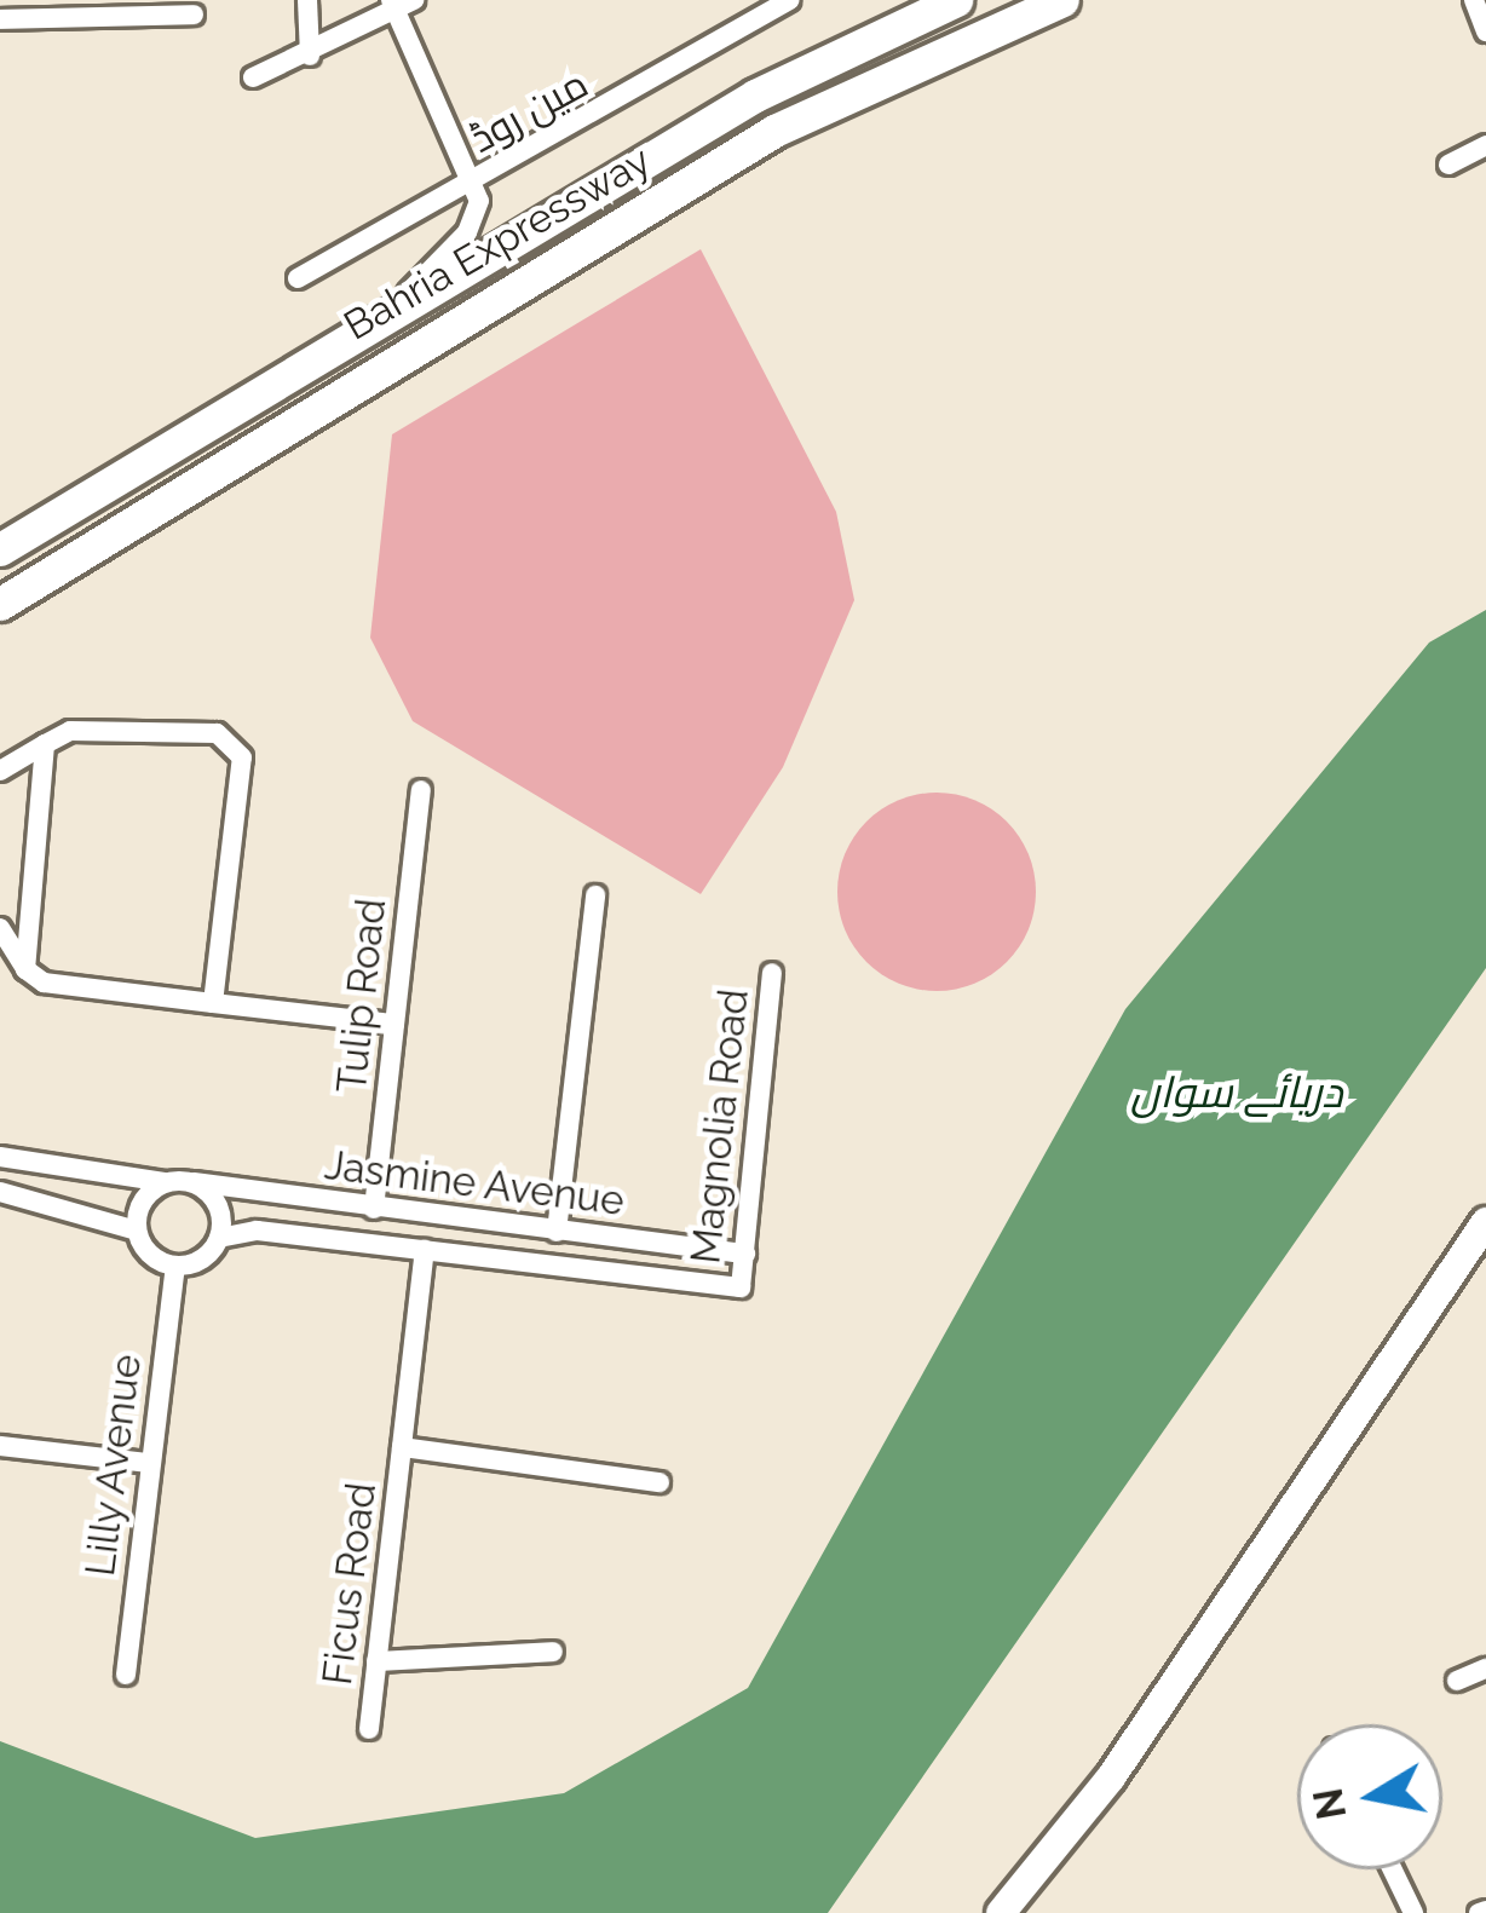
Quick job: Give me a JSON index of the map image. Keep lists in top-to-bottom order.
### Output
{
  "streets": {
    "main road": ["Bahria Expressway"],
    "street": [
      "مین روڈ",
      "Tulip Road",
      "Magnolia Road",
      "Jasmine Avenue",
      "Lilly Avenue",
      "Ficus Road"
    ]
  },
  "crossings": [
    ["Tulip Road", "Jasmine Avenue"],
    ["Magnolia Road", "Jasmine Avenue"],
    ["Jasmine Avenue", "Lilly Avenue"],
    ["Jasmine Avenue", "Ficus Road"]
  ],
  "water": ["دریائے سواں"],
  "north": "left"
}
